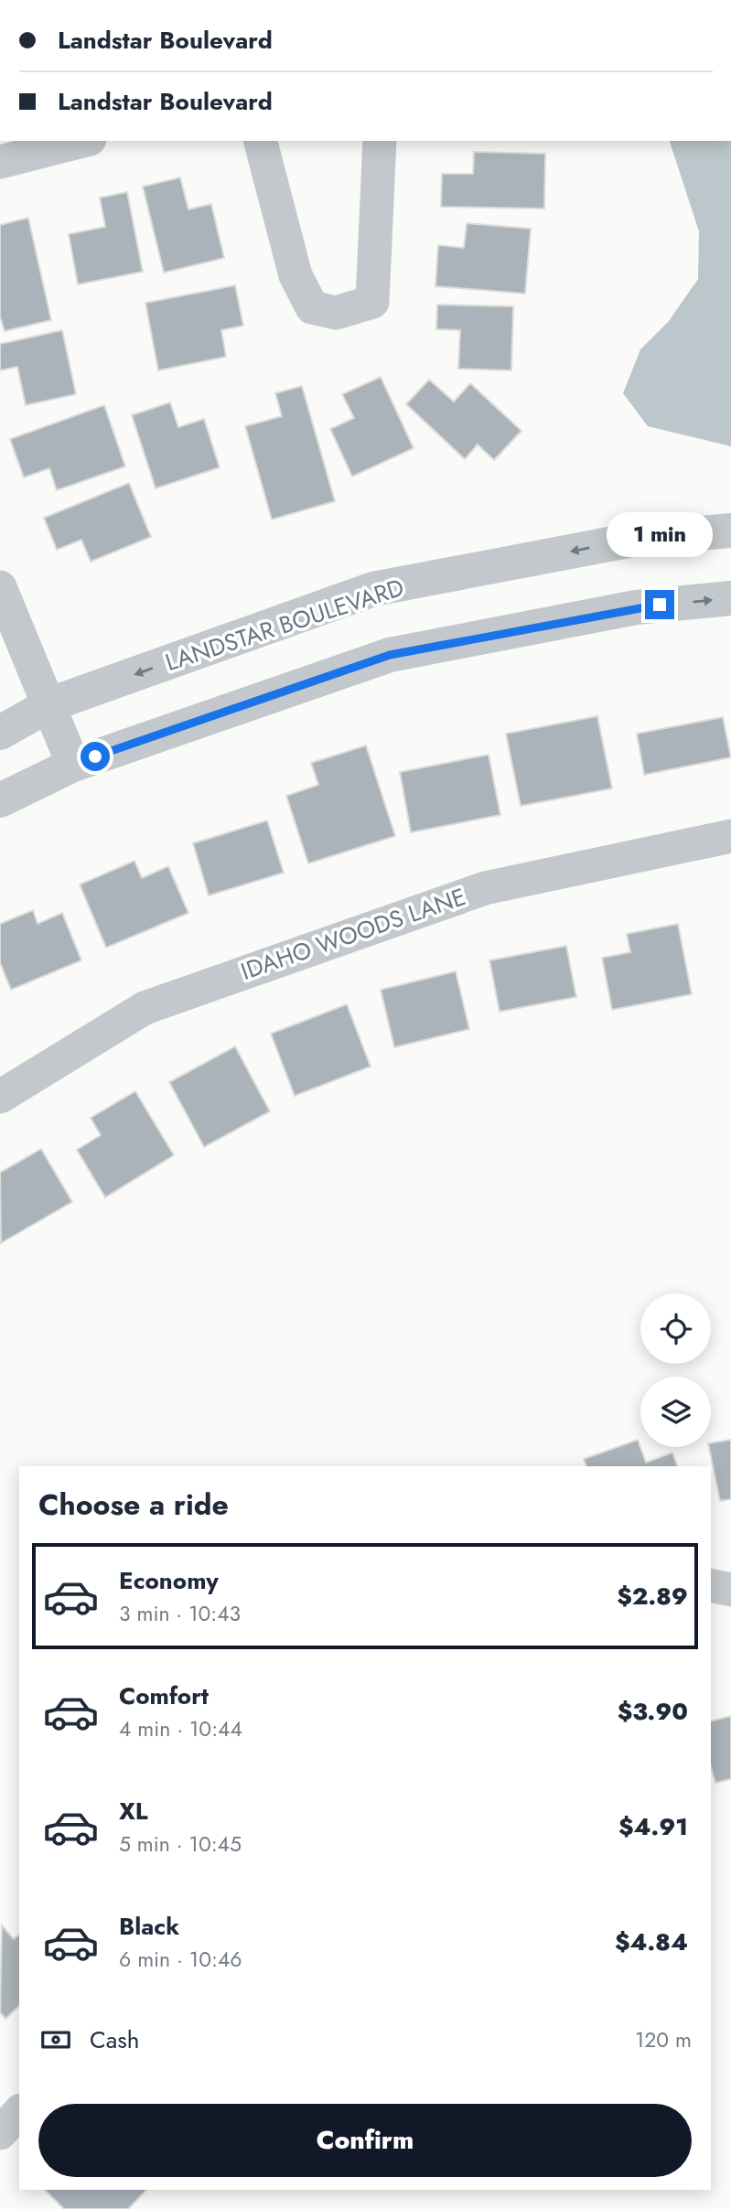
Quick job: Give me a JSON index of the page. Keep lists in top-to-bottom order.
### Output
{
  "streets": {
    "street": ["LANDSTAR BOULEVARD", "IDAHO WOODS LANE"]
  },
  "page": {
    "banner": ["Landstar Boulevard", "Landstar Boulevard"],
    "bubble": "1 min",
    "heading": "Choose a ride",
    "list": [
      {
        "name": "Economy",
        "note": "3 min · 10:43",
        "value": "$2.89"
      },
      {
        "name": "Comfort",
        "note": "4 min · 10:44",
        "value": "$3.90"
      },
      {
        "name": "XL",
        "note": "5 min · 10:45",
        "value": "$4.91"
      },
      {
        "name": "Black",
        "note": "6 min · 10:46",
        "value": "$4.84"
      }
    ],
    "pay": ["Cash", "120 m"],
    "buttons": "Confirm"
  }
}
